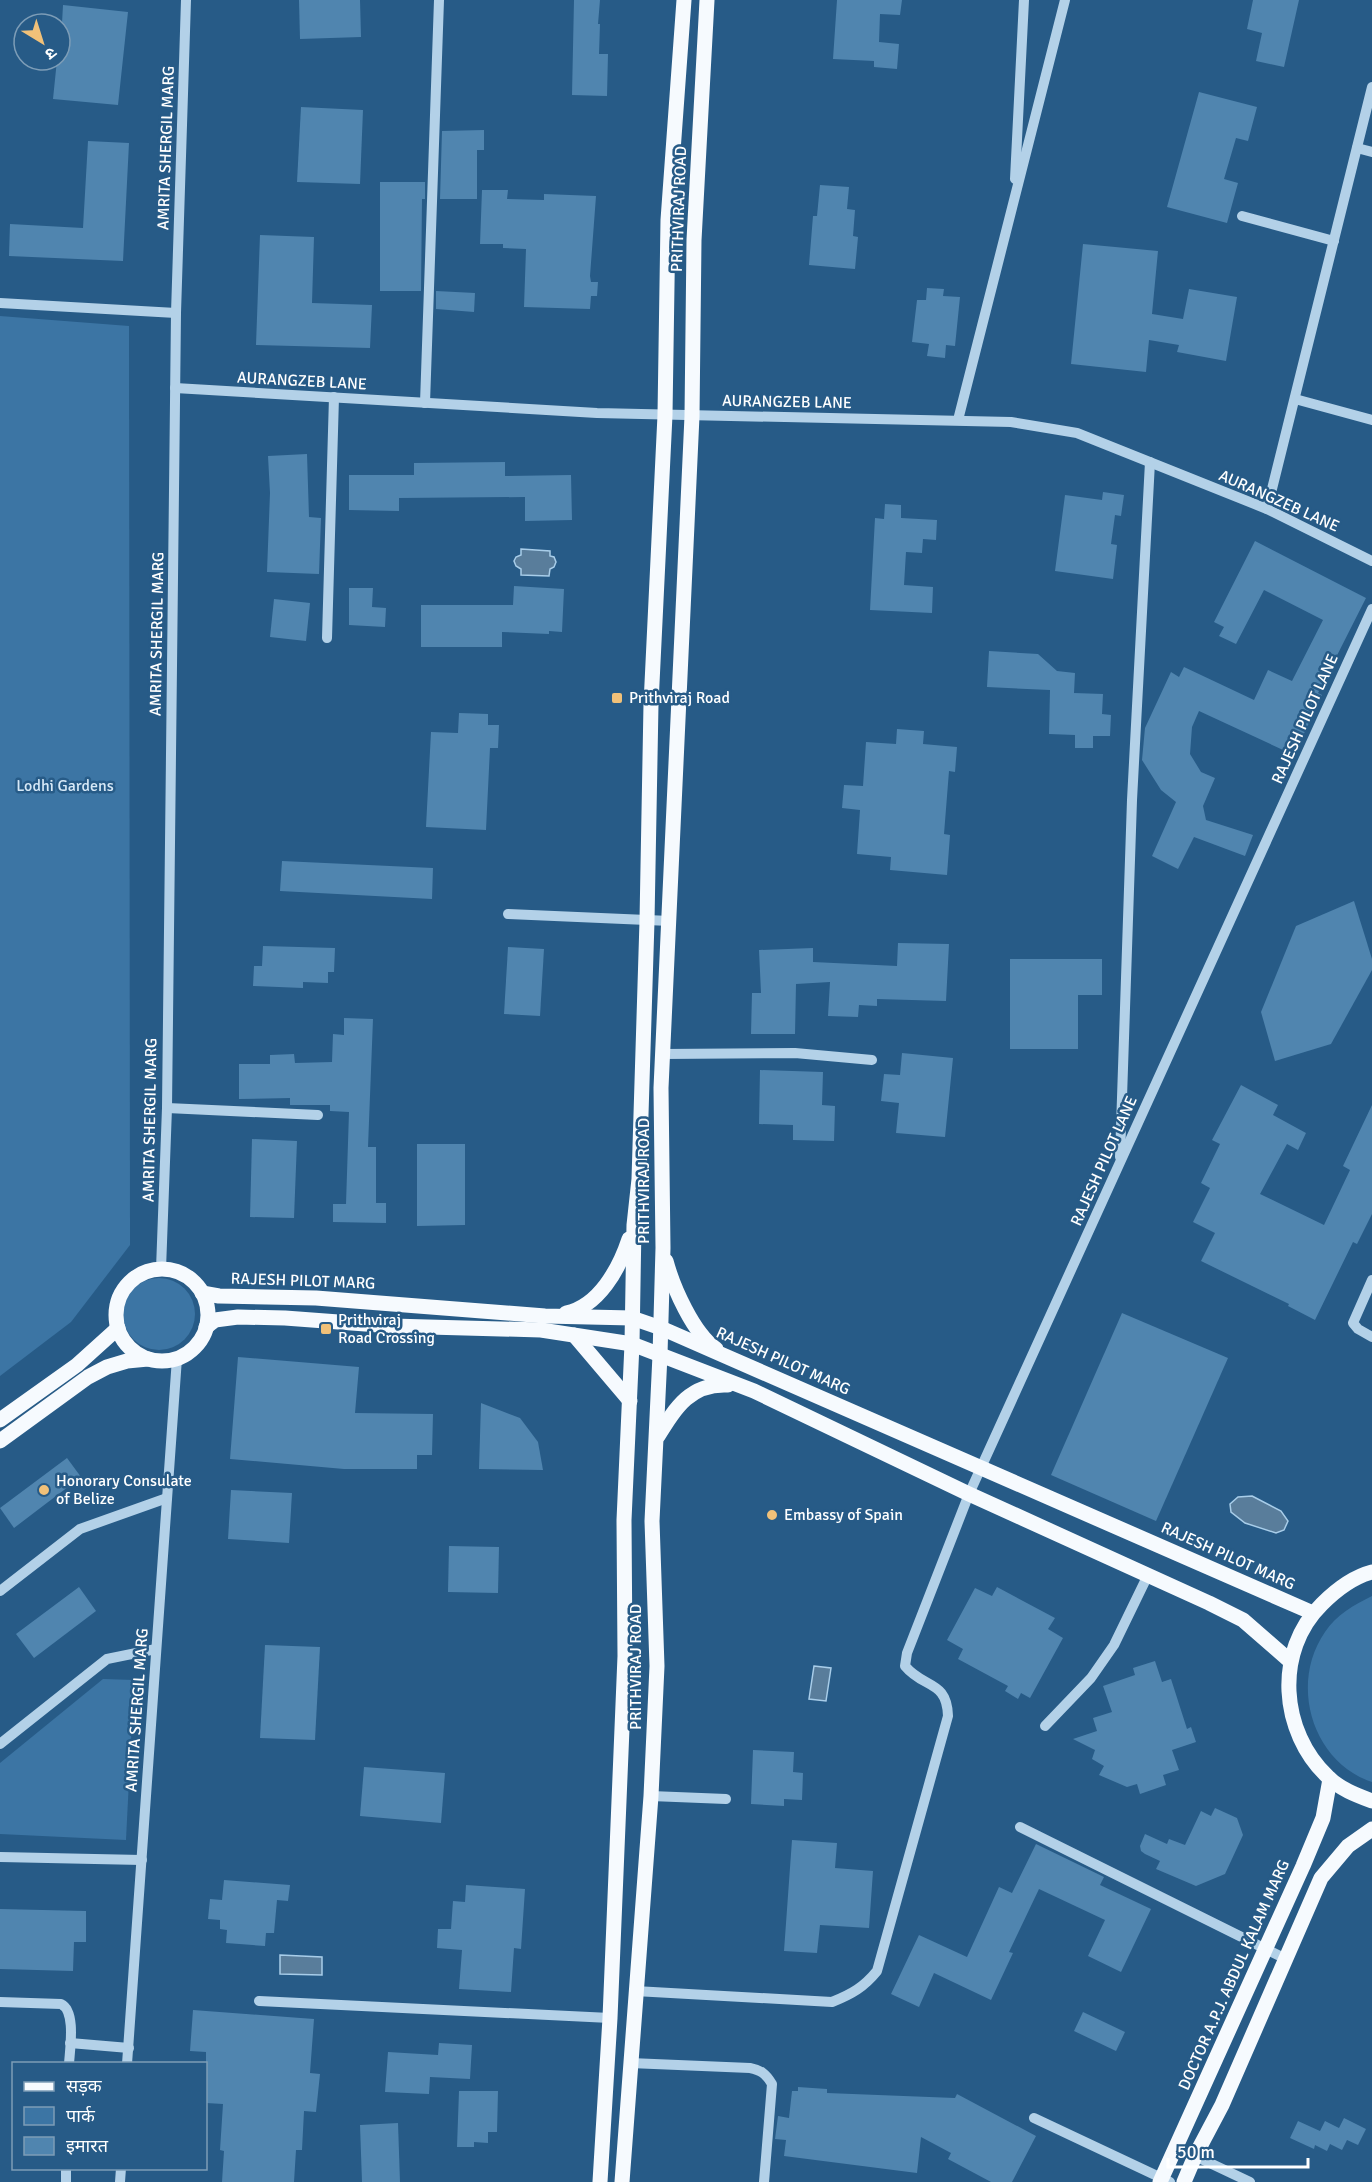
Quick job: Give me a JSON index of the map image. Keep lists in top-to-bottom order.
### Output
{
  "streets": {
    "main road": ["PRITHVIRAJ ROAD", "RAJESH PILOT MARG", "DOCTOR A.P.J. ABDUL KALAM MARG"],
    "street": ["AMRITA SHERGIL MARG", "AURANGZEB LANE", "RAJESH PILOT LANE"]
  },
  "crossings": [
    ["AMRITA SHERGIL MARG", "AURANGZEB LANE"],
    ["AMRITA SHERGIL MARG", "RAJESH PILOT MARG"],
    ["PRITHVIRAJ ROAD", "AURANGZEB LANE"],
    ["PRITHVIRAJ ROAD", "RAJESH PILOT LANE"],
    ["PRITHVIRAJ ROAD", "RAJESH PILOT MARG"],
    ["RAJESH PILOT LANE", "RAJESH PILOT MARG"]
  ],
  "parks": ["Lodhi Gardens"],
  "places": {
    "transit": ["Prithviraj Road", "Prithviraj Road Crossing"],
    "other": ["Honorary Consulate of Belize", "Embassy of Spain"]
  },
  "legend": ["सड़क", "पार्क", "इमारत"],
  "scale_bar": "50 m",
  "north": "bottom right"
}
